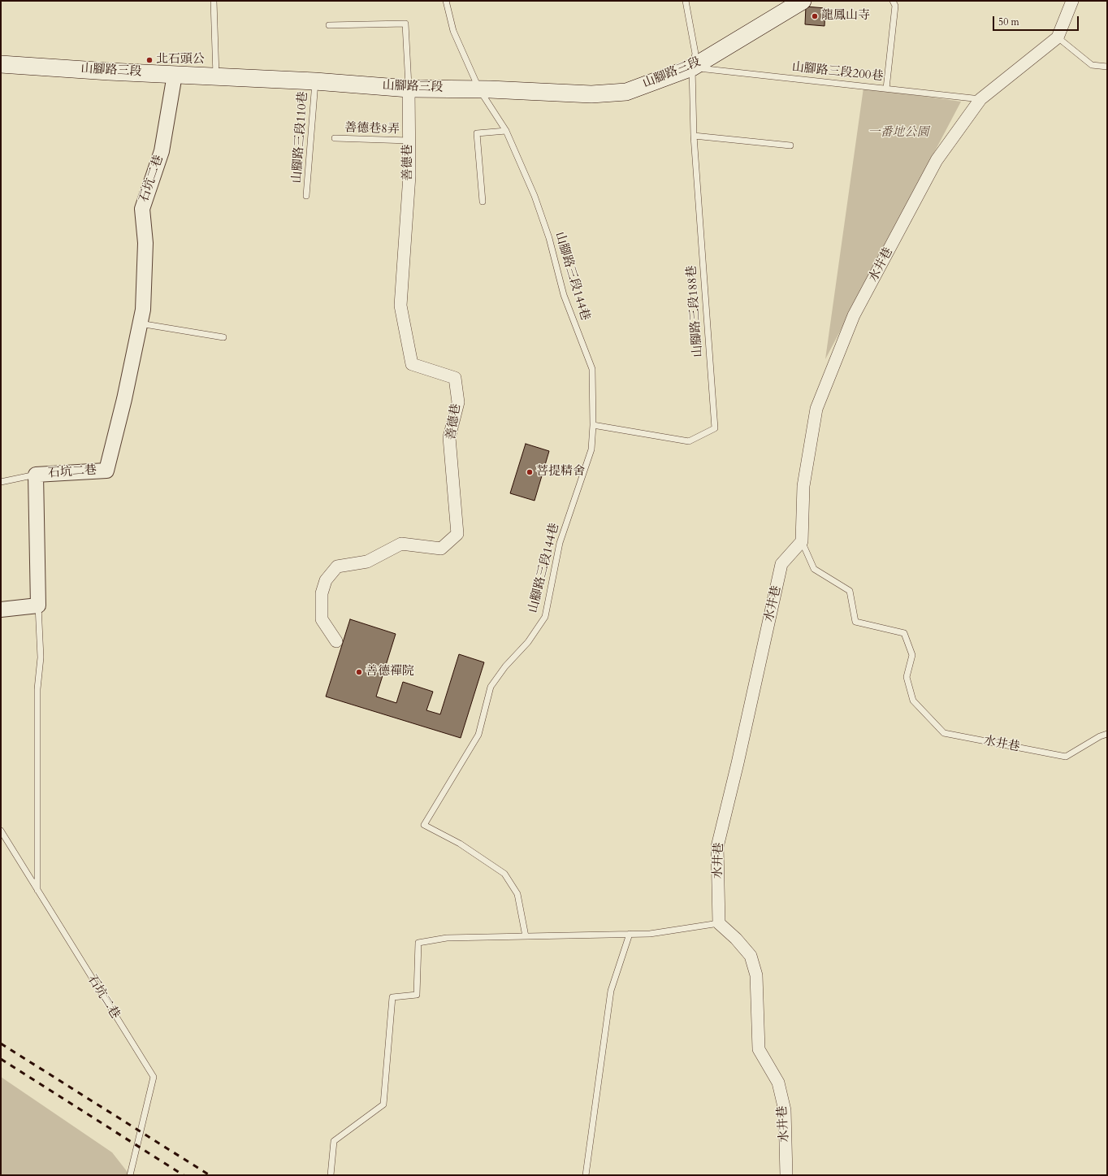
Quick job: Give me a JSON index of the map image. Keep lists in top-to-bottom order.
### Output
{
  "streets": {
    "main road": ["山腳路三段"],
    "street": ["善德巷", "石坑二巷", "水井巷"],
    "lane": [
      "山腳路三段200巷",
      "善德巷8弄",
      "山腳路三段110巷",
      "山腳路三段144巷",
      "山腳路三段188巷"
    ]
  },
  "crossings": [
    ["山腳路三段", "山腳路三段200巷"],
    ["山腳路三段", "山腳路三段110巷"],
    ["山腳路三段", "善德巷"],
    ["山腳路三段", "石坑二巷"],
    ["山腳路三段", "山腳路三段144巷"],
    ["山腳路三段", "山腳路三段188巷"],
    ["山腳路三段200巷", "水井巷"],
    ["山腳路三段200巷", "山腳路三段188巷"],
    ["善德巷8弄", "善德巷"],
    ["山腳路三段144巷", "山腳路三段188巷"]
  ],
  "parks": ["一番地公園"],
  "places": [
    "龍鳳山寺",
    "北石頭公",
    "菩提精舍",
    "善德禪院"
  ],
  "scale_bar": "50 m"
}
